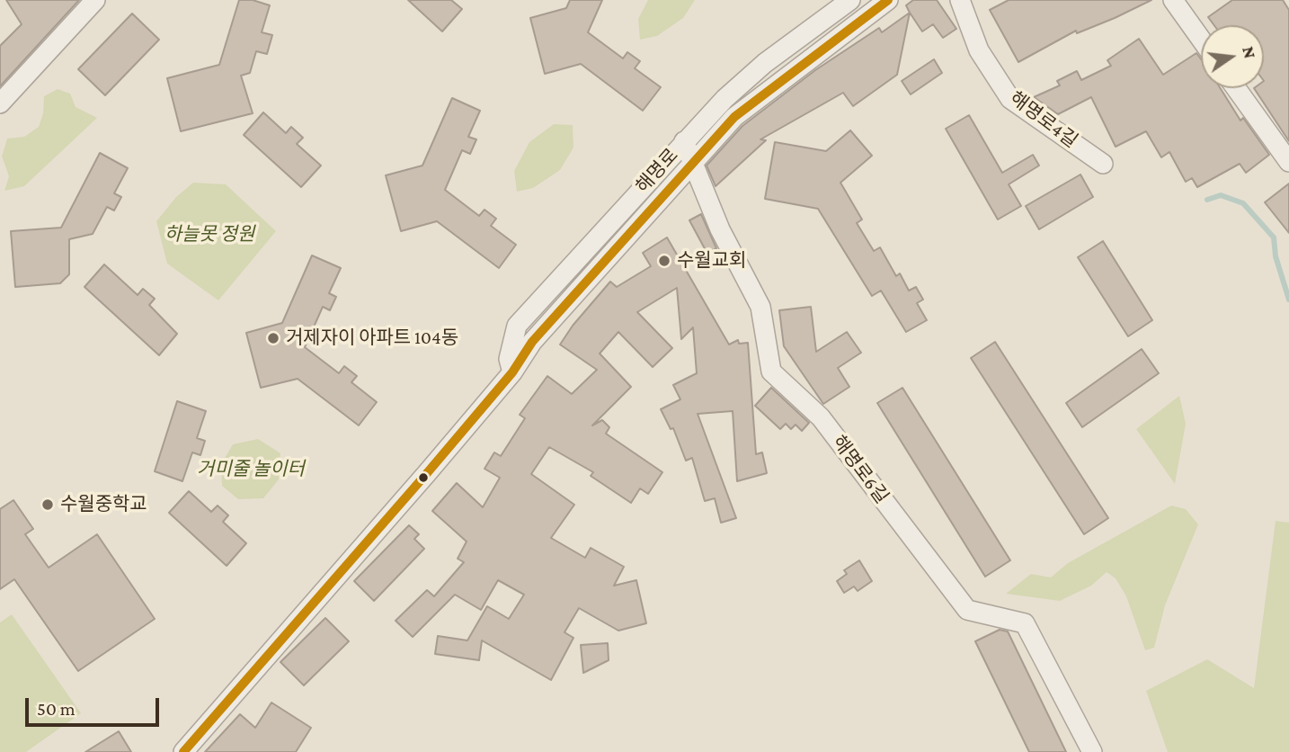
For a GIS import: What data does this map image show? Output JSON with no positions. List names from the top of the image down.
{
  "streets": {
    "street": ["해명로4길", "해명로", "해명로6길"]
  },
  "crossings": [
    ["해명로", "해명로6길"]
  ],
  "parks": ["하늘못 정원", "거미줄 놀이터"],
  "places": ["수월교회", "거제자이 아파트 104동", "수월중학교"],
  "scale_bar": "50 m",
  "north": "right"
}
